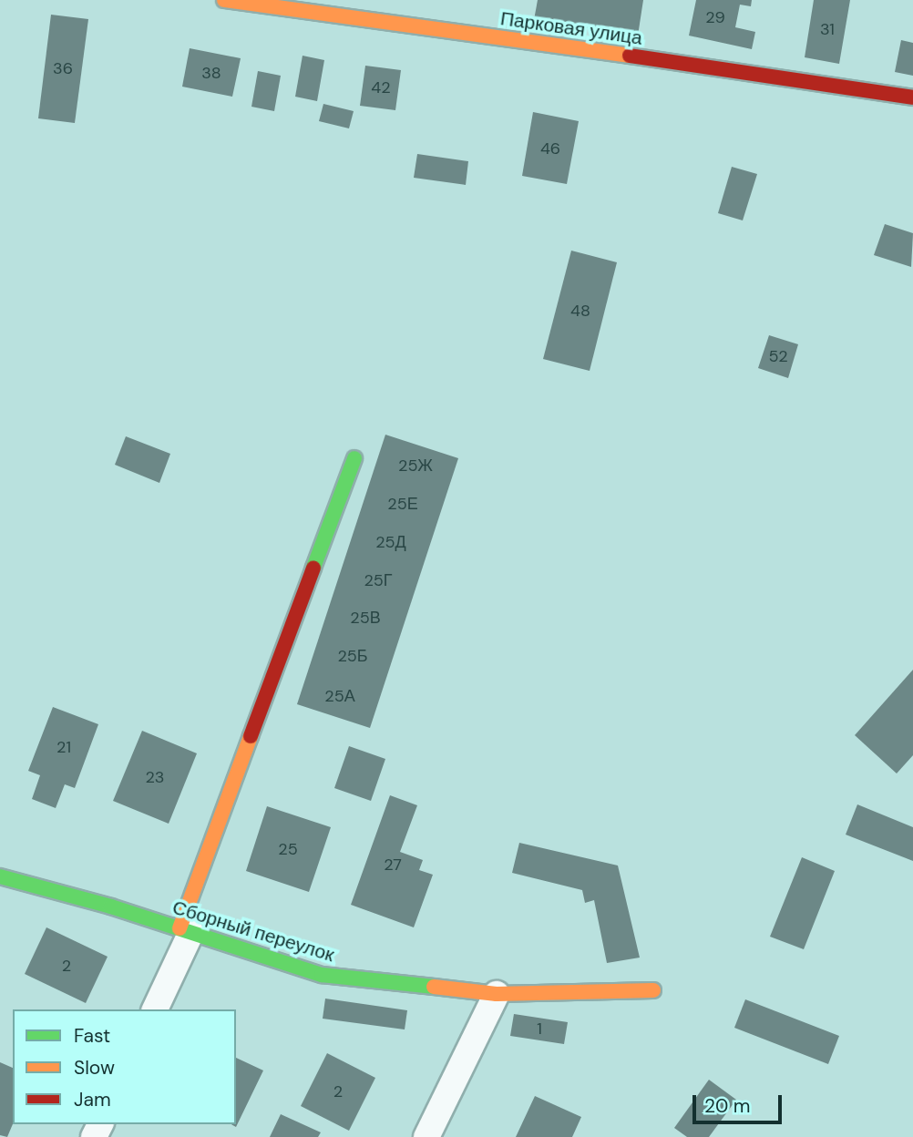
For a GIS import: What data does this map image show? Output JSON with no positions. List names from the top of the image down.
{
  "streets": {
    "street": ["Парковая улица", "Сборный переулок"]
  },
  "house_numbers": [
    "29",
    "31",
    "36",
    "38",
    "42",
    "46",
    "48",
    "52",
    "25Ж",
    "25Е",
    "25Д",
    "25Г",
    "25В",
    "25Б",
    "25А",
    "21",
    "23",
    "25",
    "27",
    "2",
    "1",
    "2"
  ],
  "legend": ["Fast", "Slow", "Jam"],
  "scale_bar": "20 m"
}
